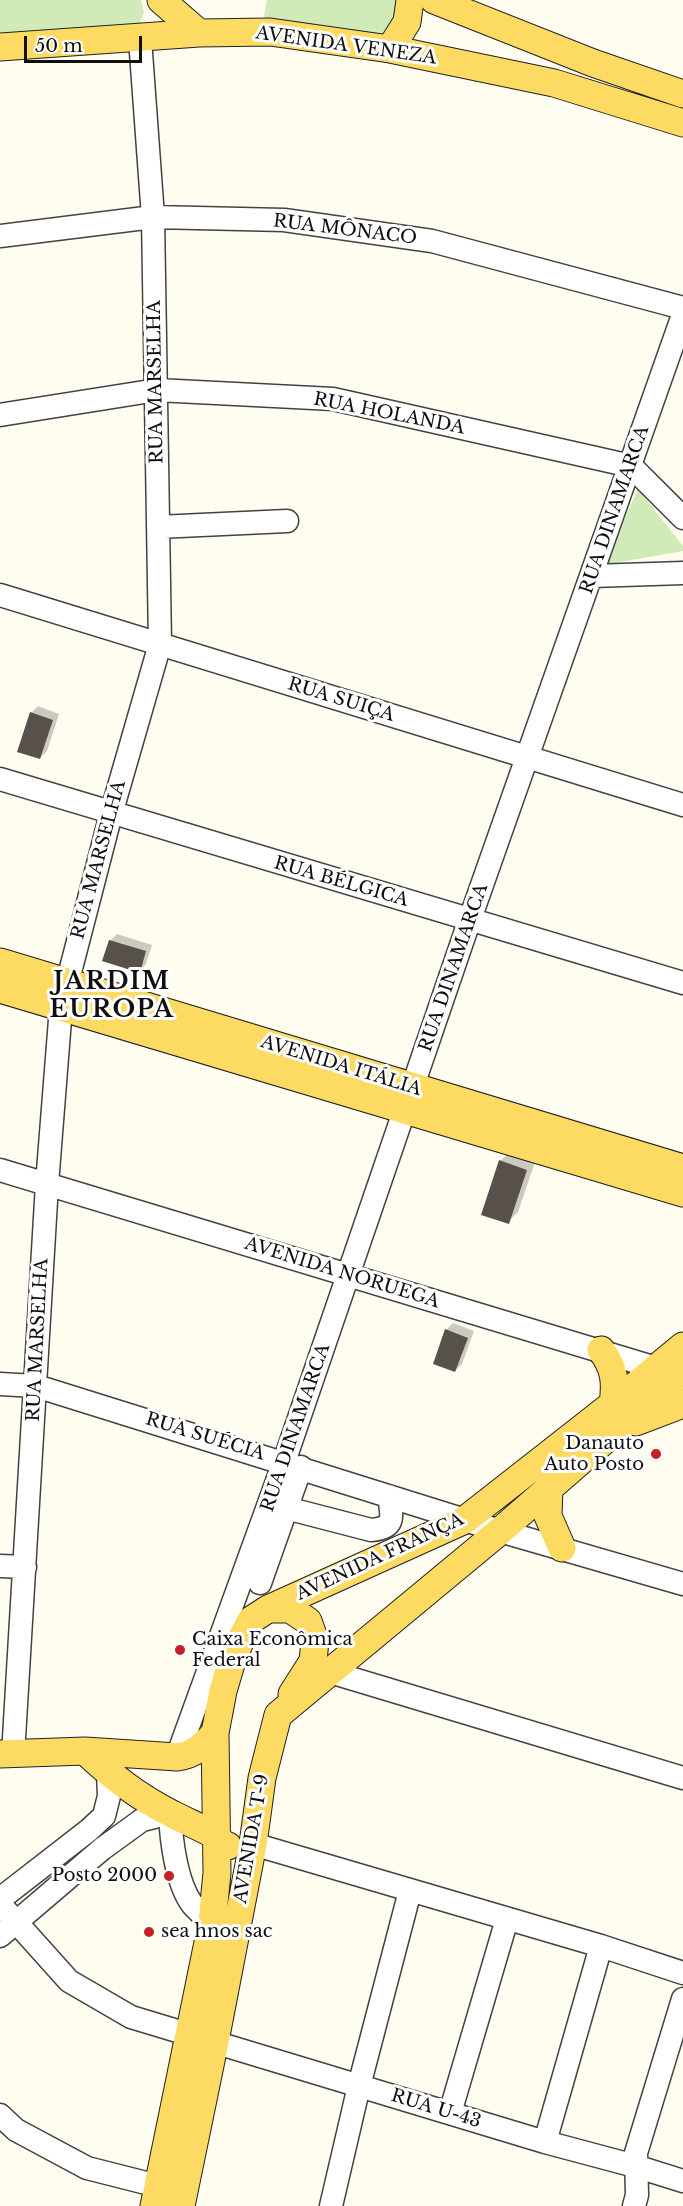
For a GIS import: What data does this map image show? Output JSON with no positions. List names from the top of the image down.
{
  "streets": {
    "main road": [
      "AVENIDA VENEZA",
      "AVENIDA ITÁLIA",
      "AVENIDA FRANÇA",
      "AVENIDA T-9"
    ],
    "street": [
      "RUA MÔNACO",
      "RUA MARSELHA",
      "RUA HOLANDA",
      "RUA DINAMARCA",
      "RUA SUIÇA",
      "RUA BÉLGICA",
      "AVENIDA NORUEGA",
      "RUA SUÉCIA",
      "RUA U-43"
    ]
  },
  "crossings": [
    ["AVENIDA VENEZA", "RUA MARSELHA"],
    ["RUA MÔNACO", "RUA MARSELHA"],
    ["RUA MARSELHA", "RUA HOLANDA"],
    ["RUA MARSELHA", "RUA SUIÇA"],
    ["RUA MARSELHA", "RUA BÉLGICA"],
    ["RUA MARSELHA", "AVENIDA ITÁLIA"],
    ["RUA MARSELHA", "AVENIDA NORUEGA"],
    ["RUA MARSELHA", "RUA SUÉCIA"],
    ["RUA HOLANDA", "RUA DINAMARCA"],
    ["RUA DINAMARCA", "RUA SUIÇA"],
    ["RUA DINAMARCA", "RUA BÉLGICA"],
    ["RUA DINAMARCA", "AVENIDA ITÁLIA"],
    ["RUA DINAMARCA", "AVENIDA NORUEGA"],
    ["RUA DINAMARCA", "RUA SUÉCIA"],
    ["AVENIDA NORUEGA", "AVENIDA FRANÇA"],
    ["RUA SUÉCIA", "AVENIDA FRANÇA"],
    ["AVENIDA FRANÇA", "AVENIDA T-9"],
    ["AVENIDA T-9", "RUA U-43"]
  ],
  "districts": ["JARDIM EUROPA"],
  "places": [
    "Danauto Auto Posto",
    "Caixa Econômica Federal",
    "Posto 2000",
    "sea hnos sac"
  ],
  "scale_bar": "50 m"
}
